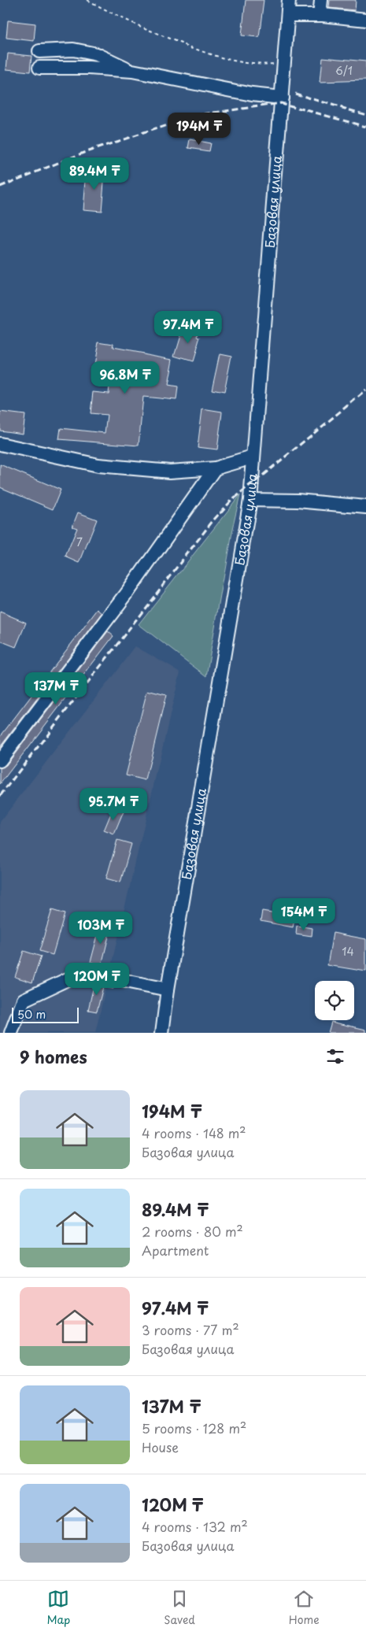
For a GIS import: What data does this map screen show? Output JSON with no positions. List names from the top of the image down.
{
  "streets": {
    "street": ["Базовая улица"]
  },
  "house_numbers": ["6/1", "7", "14"],
  "scale_bar": "50 m",
  "page": {
    "price": [
      "194M ₸",
      "89.4M ₸",
      "97.4M ₸",
      "96.8M ₸",
      "137M ₸",
      "95.7M ₸",
      "154M ₸",
      "103M ₸",
      "120M ₸"
    ],
    "scale": "50 m",
    "heading": "9 homes",
    "list": [
      {
        "name": "194M ₸",
        "note": "4 rooms · 148 m² · Базовая улица"
      },
      {
        "name": "89.4M ₸",
        "note": "2 rooms · 80 m² · Apartment"
      },
      {
        "name": "97.4M ₸",
        "note": "3 rooms · 77 m² · Базовая улица"
      },
      {
        "name": "137M ₸",
        "note": "5 rooms · 128 m² · House"
      },
      {
        "name": "120M ₸",
        "note": "4 rooms · 132 m² · Базовая улица"
      }
    ],
    "tabs": ["Map", "Saved", "Home"]
  }
}
